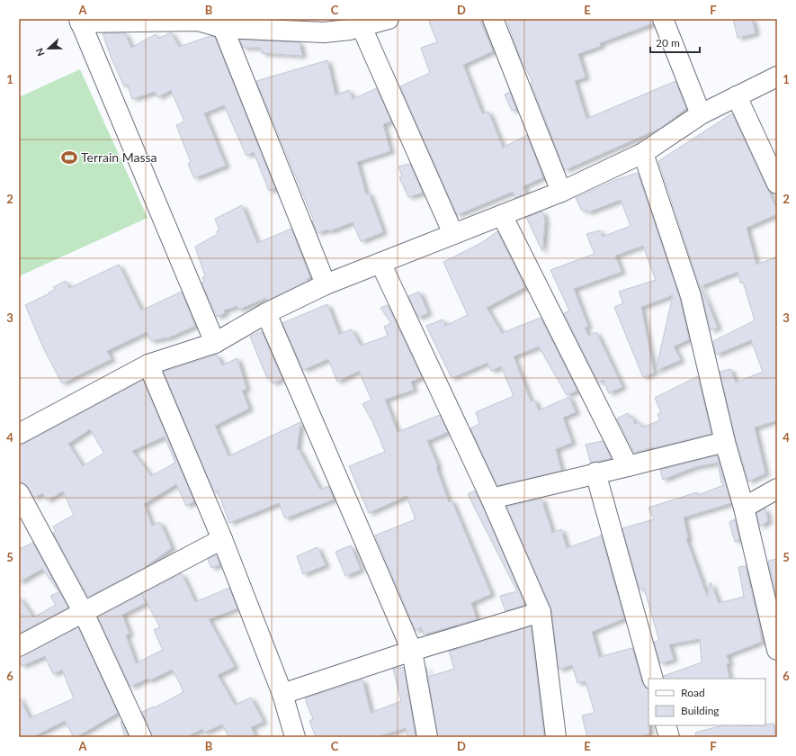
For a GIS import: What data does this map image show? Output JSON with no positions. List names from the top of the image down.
{
  "places": {
    "sports": ["Terrain Massa"]
  },
  "legend": ["Road", "Building"],
  "scale_bar": "20 m",
  "north": "left",
  "grid": {
    "columns": [
      "A",
      "B",
      "C",
      "D",
      "E",
      "F"
    ],
    "rows": [
      "1",
      "2",
      "3",
      "4",
      "5",
      "6"
    ]
  }
}
